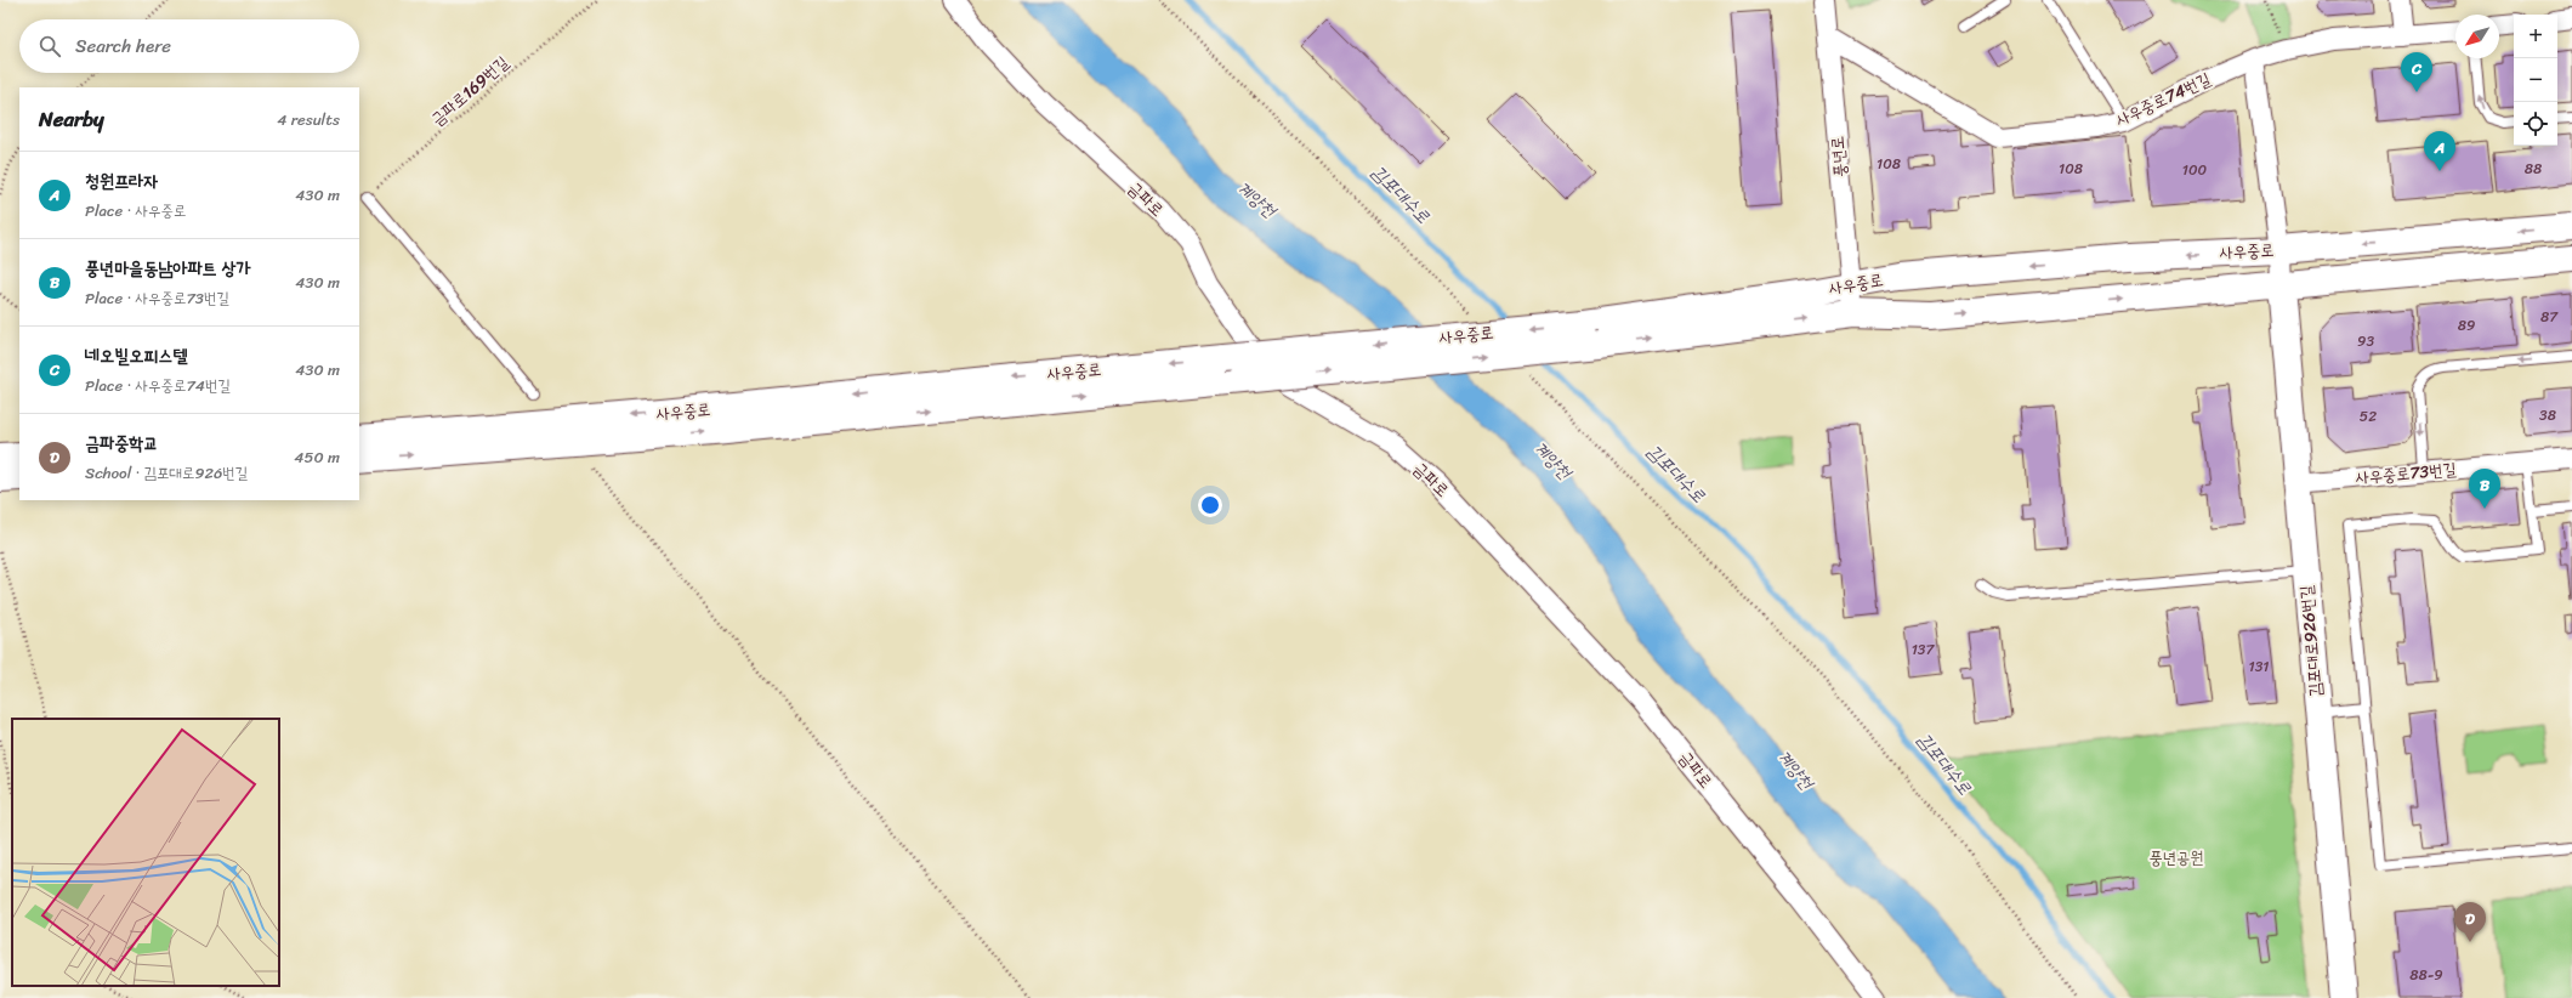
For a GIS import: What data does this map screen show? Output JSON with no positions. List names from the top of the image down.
{
  "streets": {
    "street": [
      "사우중로74번길",
      "풍년로",
      "금파로",
      "사우중로",
      "사우중로73번길",
      "김포대로926번길"
    ],
    "path": ["금파로169번길"]
  },
  "crossings": [
    ["사우중로74번길", "풍년로"],
    ["풍년로", "사우중로"],
    ["사우중로", "김포대로926번길"],
    ["사우중로73번길", "김포대로926번길"]
  ],
  "water": ["김포대수로", "계양천"],
  "parks": ["풍년공원"],
  "house_numbers": [
    "108",
    "108",
    "88",
    "100",
    "87",
    "89",
    "93",
    "38",
    "52",
    "137",
    "131",
    "88-9"
  ],
  "north": "bottom left",
  "page": {
    "map_buttons": ["+", "−"],
    "search": "Search here",
    "pins": [
      "C",
      "A",
      "B",
      "D"
    ],
    "heading": ["Nearby", "4 results"],
    "list": [
      {
        "mark": "A",
        "name": "청원프라자",
        "note": "Place · 사우중로",
        "value": "430 m"
      },
      {
        "mark": "B",
        "name": "풍년마을동남아파트 상가",
        "note": "Place · 사우중로73번길",
        "value": "430 m"
      },
      {
        "mark": "C",
        "name": "네오빌오피스텔",
        "note": "Place · 사우중로74번길",
        "value": "430 m"
      },
      {
        "mark": "D",
        "name": "금파중학교",
        "note": "School · 김포대로926번길",
        "value": "450 m"
      }
    ]
  }
}
